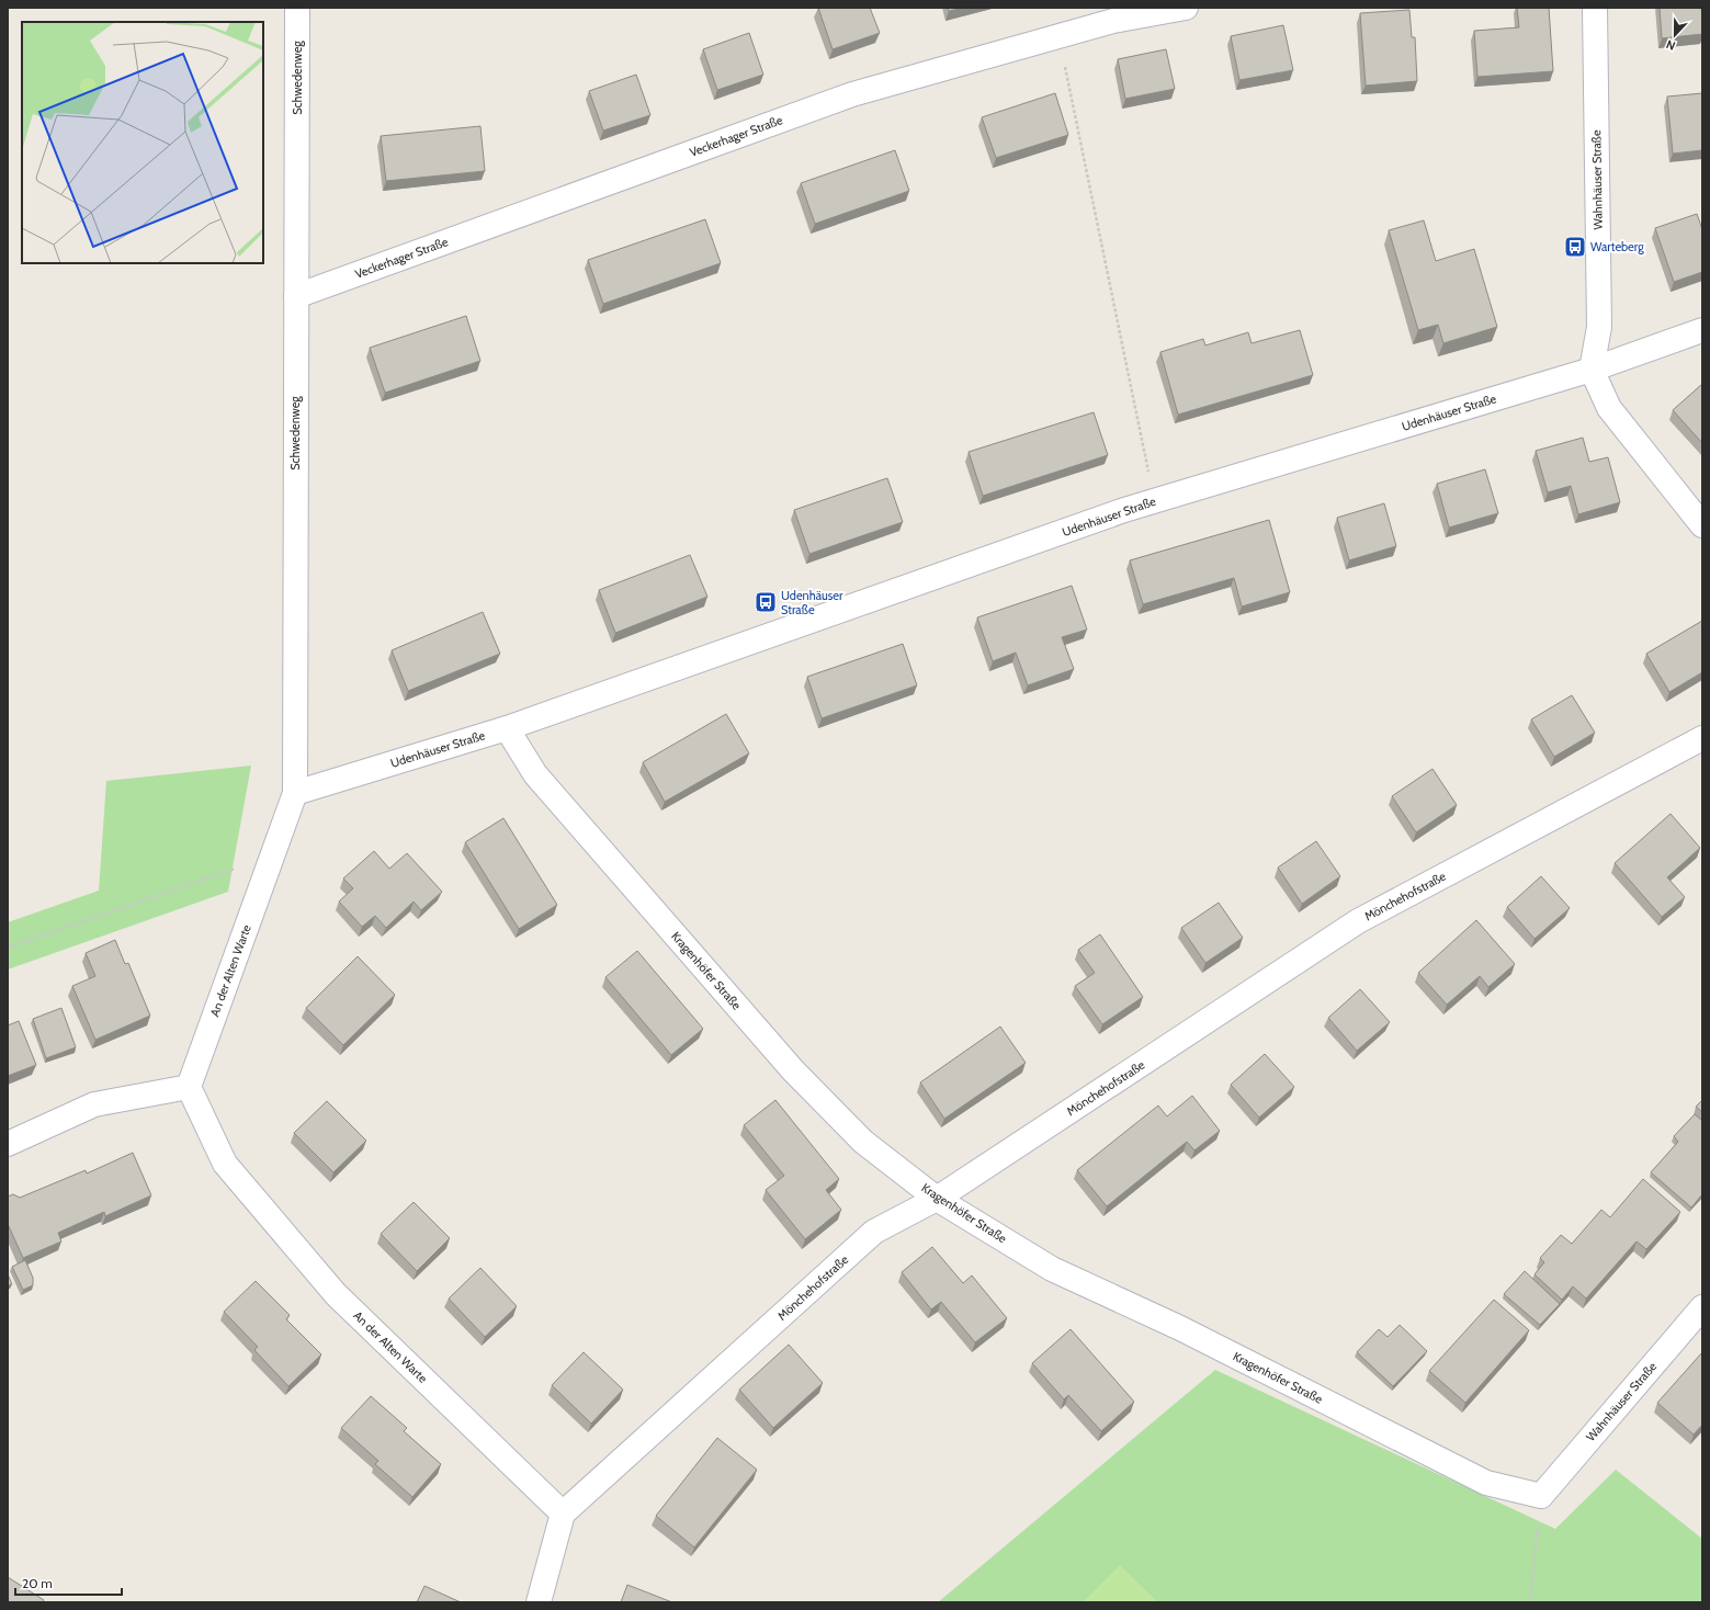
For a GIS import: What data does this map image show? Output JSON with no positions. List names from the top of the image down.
{
  "streets": {
    "street": [
      "Schwedenweg",
      "Veckerhager Straße",
      "Wahnhäuser Straße",
      "Udenhäuser Straße",
      "Mönchehofstraße",
      "An der Alten Warte",
      "Kragenhöfer Straße"
    ]
  },
  "crossings": [
    ["Schwedenweg", "Veckerhager Straße"],
    ["Schwedenweg", "Udenhäuser Straße"],
    ["Schwedenweg", "An der Alten Warte"],
    ["Wahnhäuser Straße", "Udenhäuser Straße"],
    ["Wahnhäuser Straße", "Kragenhöfer Straße"],
    ["Udenhäuser Straße", "Kragenhöfer Straße"],
    ["Mönchehofstraße", "An der Alten Warte"],
    ["Mönchehofstraße", "Kragenhöfer Straße"]
  ],
  "places": {
    "bus stop": ["Warteberg", "Udenhäuser Straße"]
  },
  "scale_bar": "20 m",
  "north": "bottom"
}
